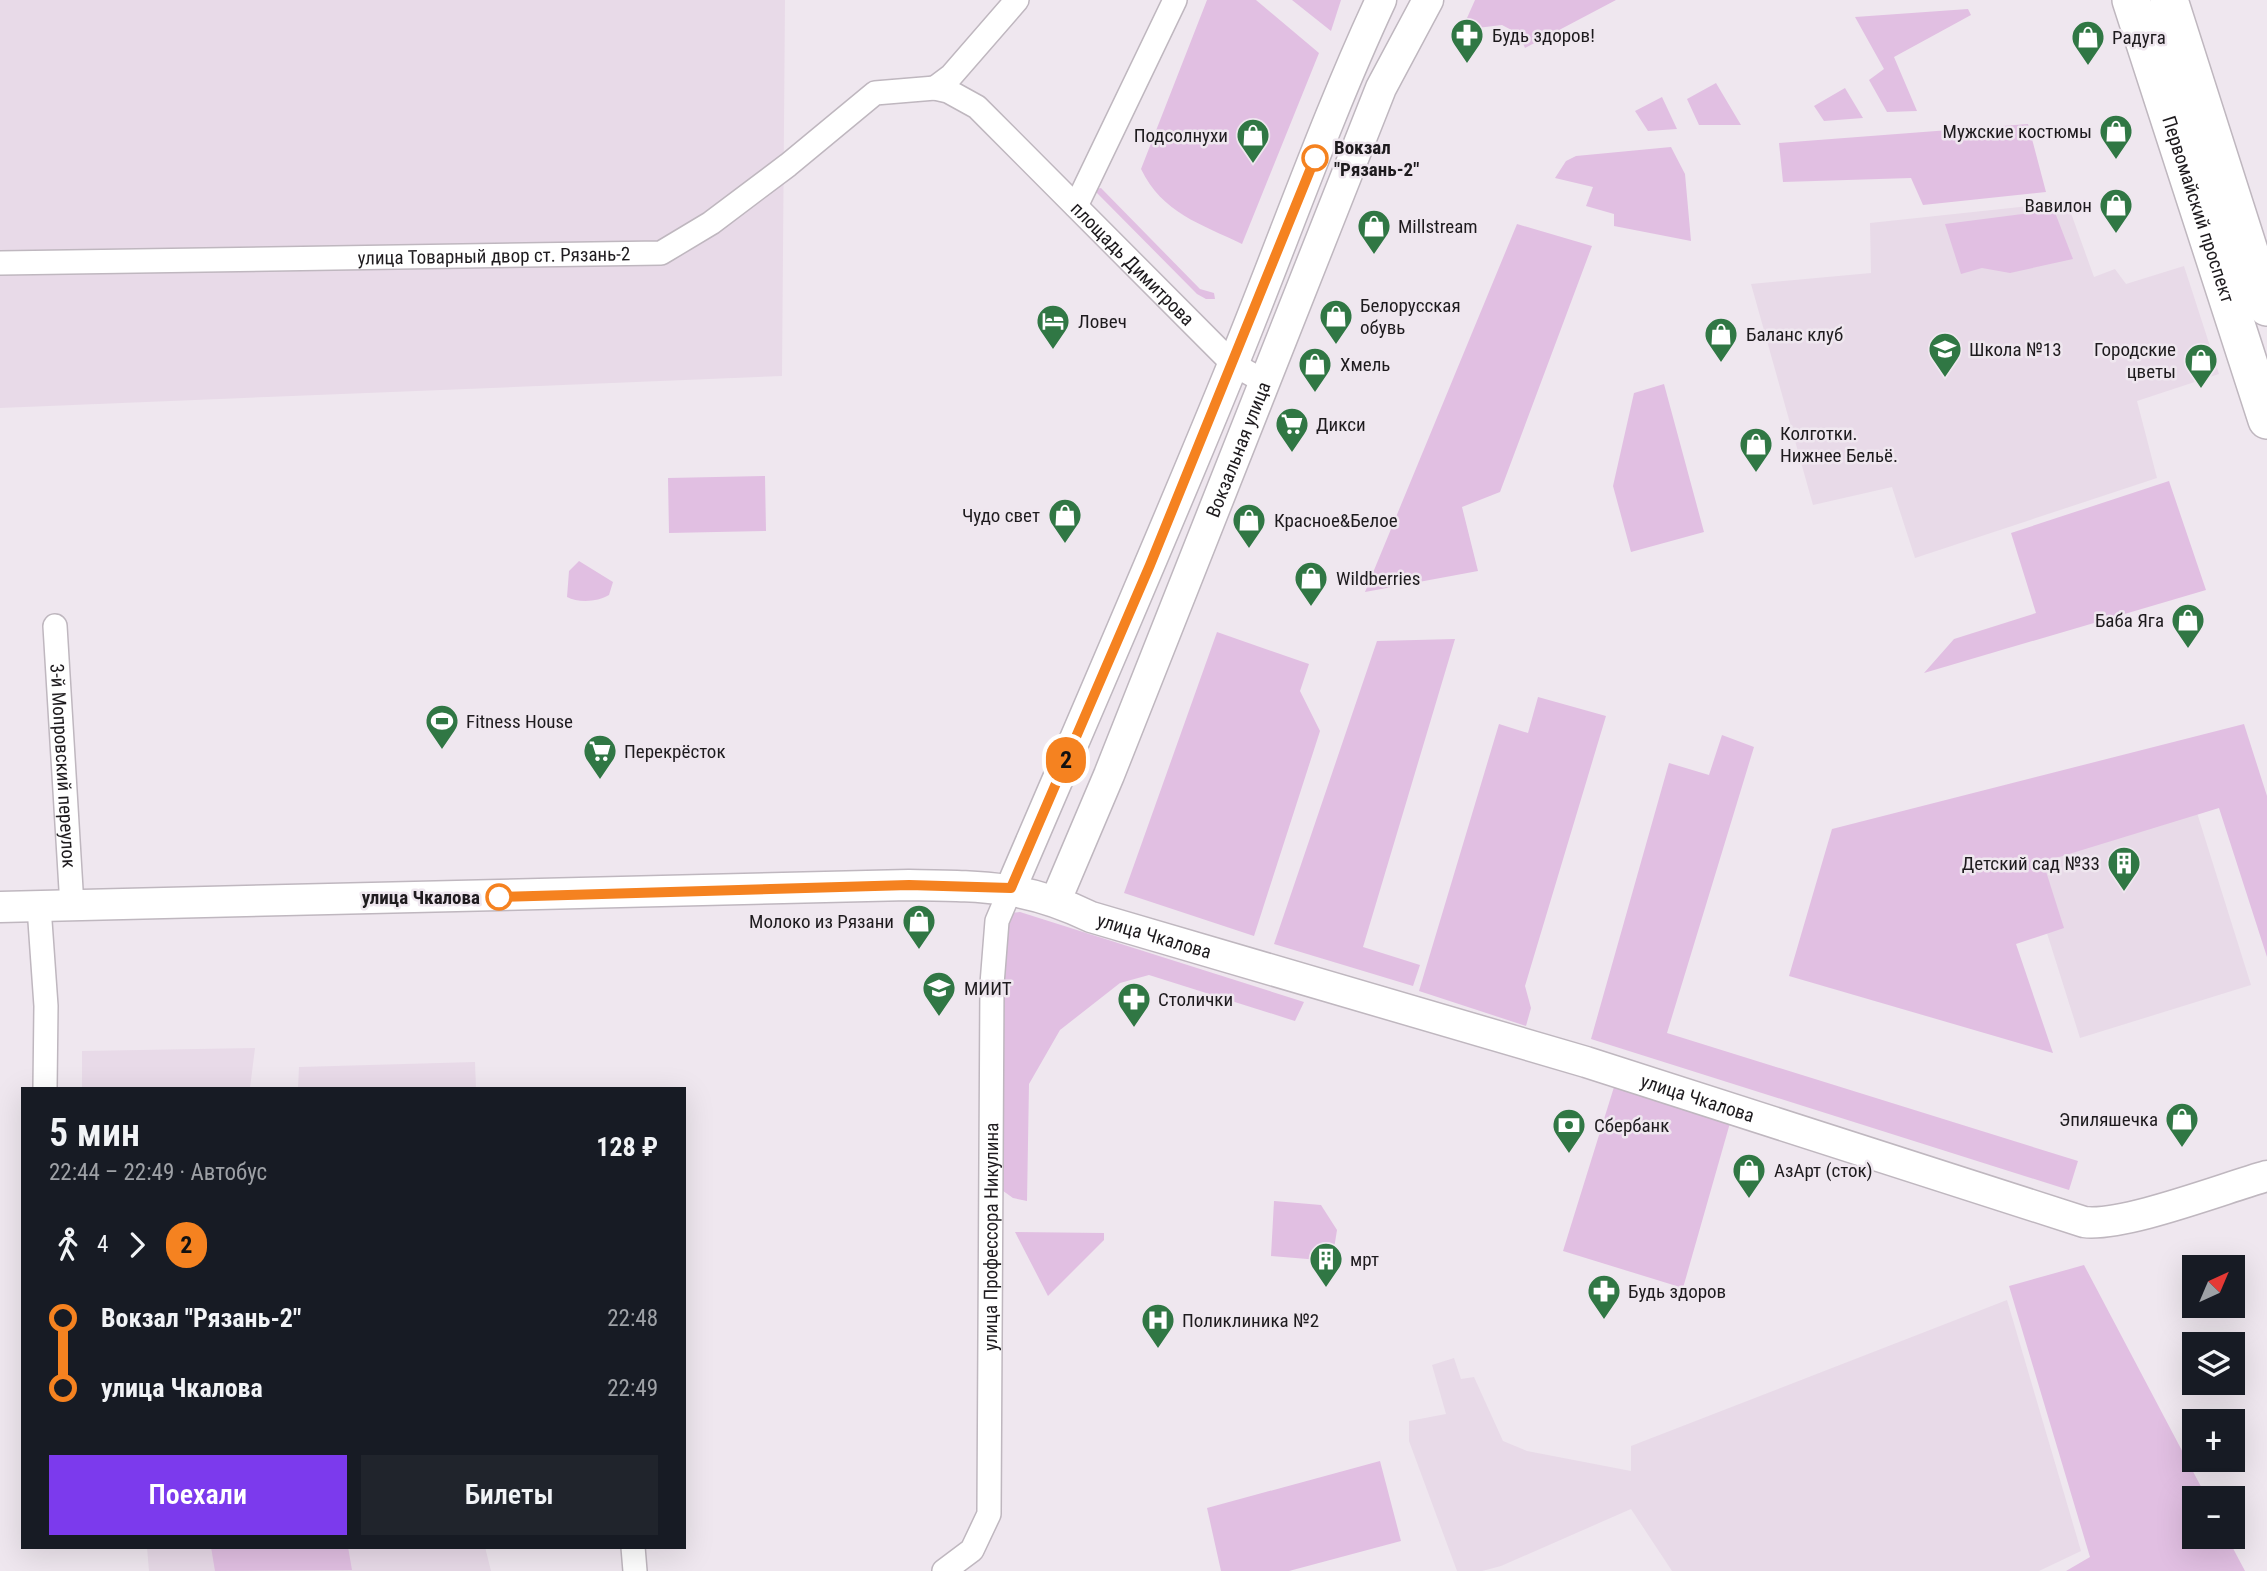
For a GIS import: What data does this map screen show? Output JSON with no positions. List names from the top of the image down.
{
  "streets": {
    "main road": ["Первомайский проспект"],
    "street": [
      "улица Товарный двор ст. Рязань-2",
      "площадь Димитрова",
      "Вокзальная улица",
      "3-й Мопровский переулок",
      "улица Чкалова",
      "улица Профессора Никулина"
    ]
  },
  "crossings": [
    ["площадь Димитрова", "Вокзальная улица"],
    ["Вокзальная улица", "улица Чкалова"],
    ["Вокзальная улица", "улица Профессора Никулина"],
    ["3-й Мопровский переулок", "улица Чкалова"],
    ["улица Чкалова", "улица Профессора Никулина"]
  ],
  "places": {
    "pharmacy": ["Будь здоров!", "Столички", "Будь здоров"],
    "shop": [
      "Радуга",
      "Мужские костюмы",
      "Подсолнухи",
      "Вавилон",
      "Millstream",
      "Белорусская обувь",
      "Баланс клуб",
      "Городские цветы",
      "Хмель",
      "Колготки. Нижнее Бельё.",
      "Чудо свет",
      "Красное&Белое",
      "Wildberries",
      "Баба Яга",
      "Молоко из Рязани",
      "Эпиляшечка",
      "АзАрт (сток)"
    ],
    "other": ["Вокзал \"Рязань-2\"", "улица Чкалова"],
    "hotel": ["Ловеч"],
    "school or university": ["Школа №13", "МИИТ"],
    "supermarket": ["Дикси", "Перекрёсток"],
    "sports": ["Fitness House"],
    "building": ["Детский сад №33", "мрт"],
    "bank": ["Сбербанк"],
    "hospital": ["Поликлиника №2"]
  },
  "lines": ["bus line 2"],
  "north": "top right",
  "page": {
    "on_map": "2",
    "heading": ["5 мин", "22:44 – 22:49 · Автобус", "128 ₽"],
    "legs": ["4", "2"],
    "map_buttons": ["+", "−"],
    "list": [
      {
        "name": "Вокзал \"Рязань-2\"",
        "value": "22:48"
      },
      {
        "name": "улица Чкалова",
        "value": "22:49"
      }
    ],
    "buttons": ["Поехали", "Билеты"]
  }
}
